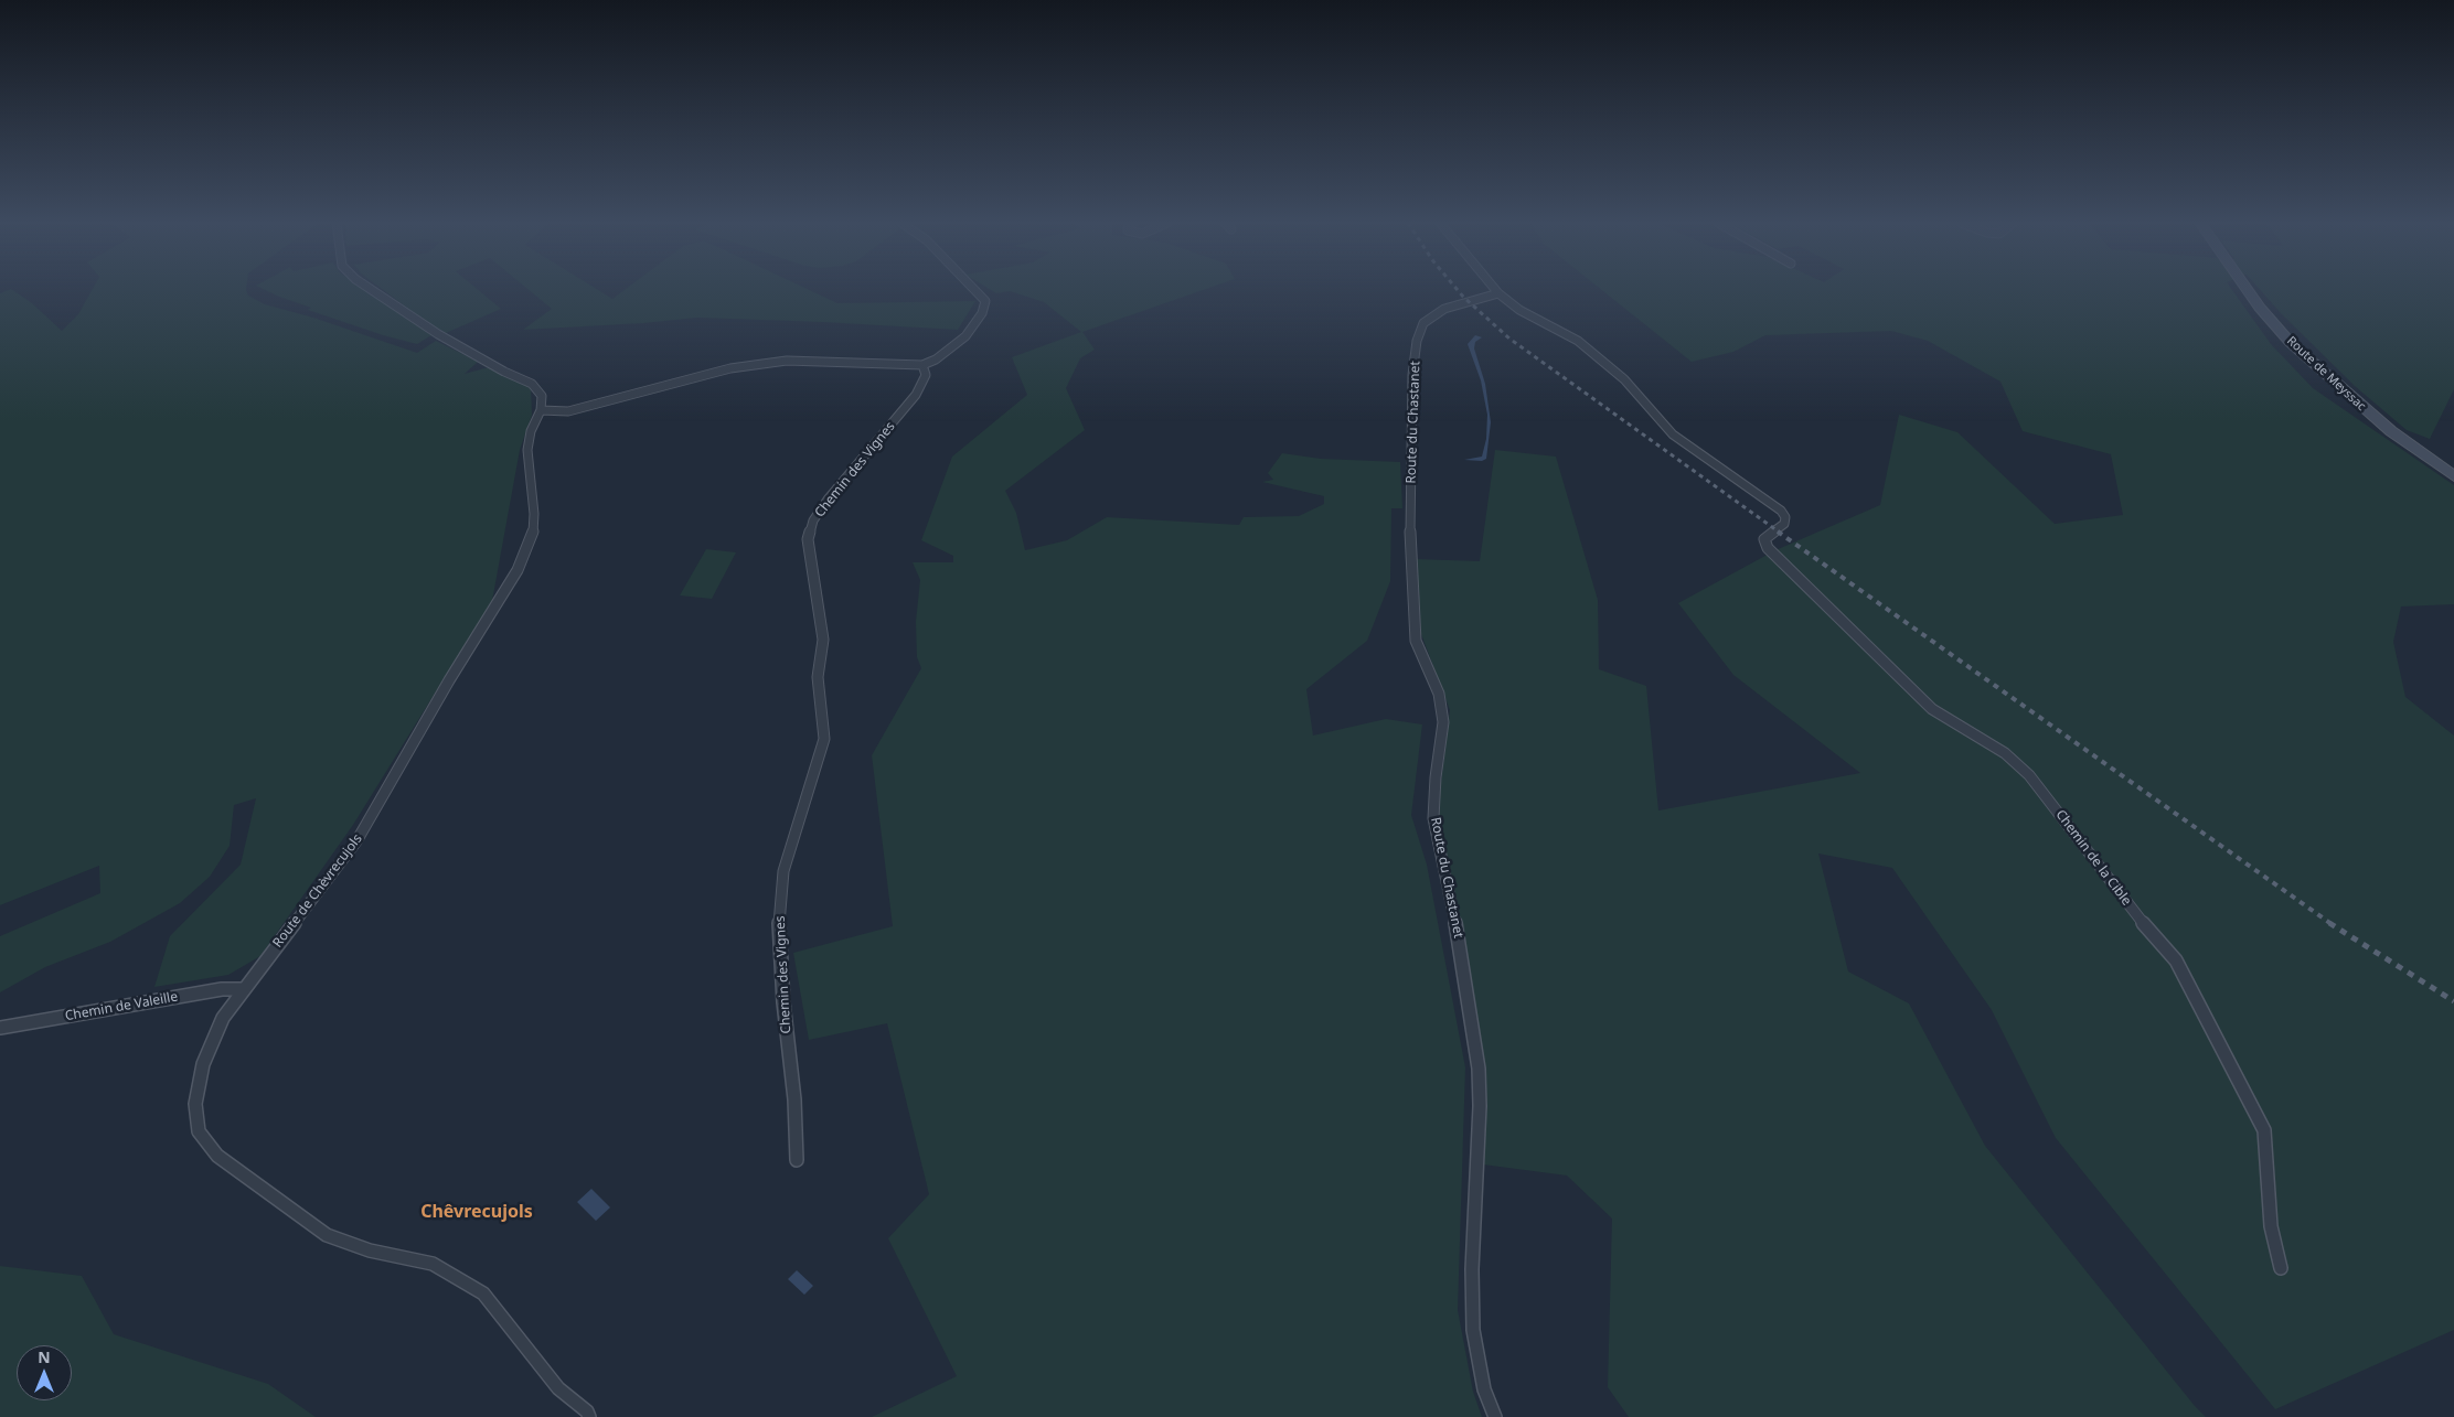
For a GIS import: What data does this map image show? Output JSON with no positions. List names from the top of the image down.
{
  "streets": {
    "main road": ["Route de Meyssac"],
    "street": [
      "Route du Chastanet",
      "Chemin des Vignes",
      "Chemin de la Cible",
      "Route de Chèvrecujols",
      "Chemin de Valeille"
    ]
  },
  "crossings": [
    ["Route du Chastanet", "Chemin de la Cible"],
    ["Route de Chèvrecujols", "Chemin de Valeille"]
  ],
  "districts": ["Chêvrecujols"],
  "north": "top"
}
